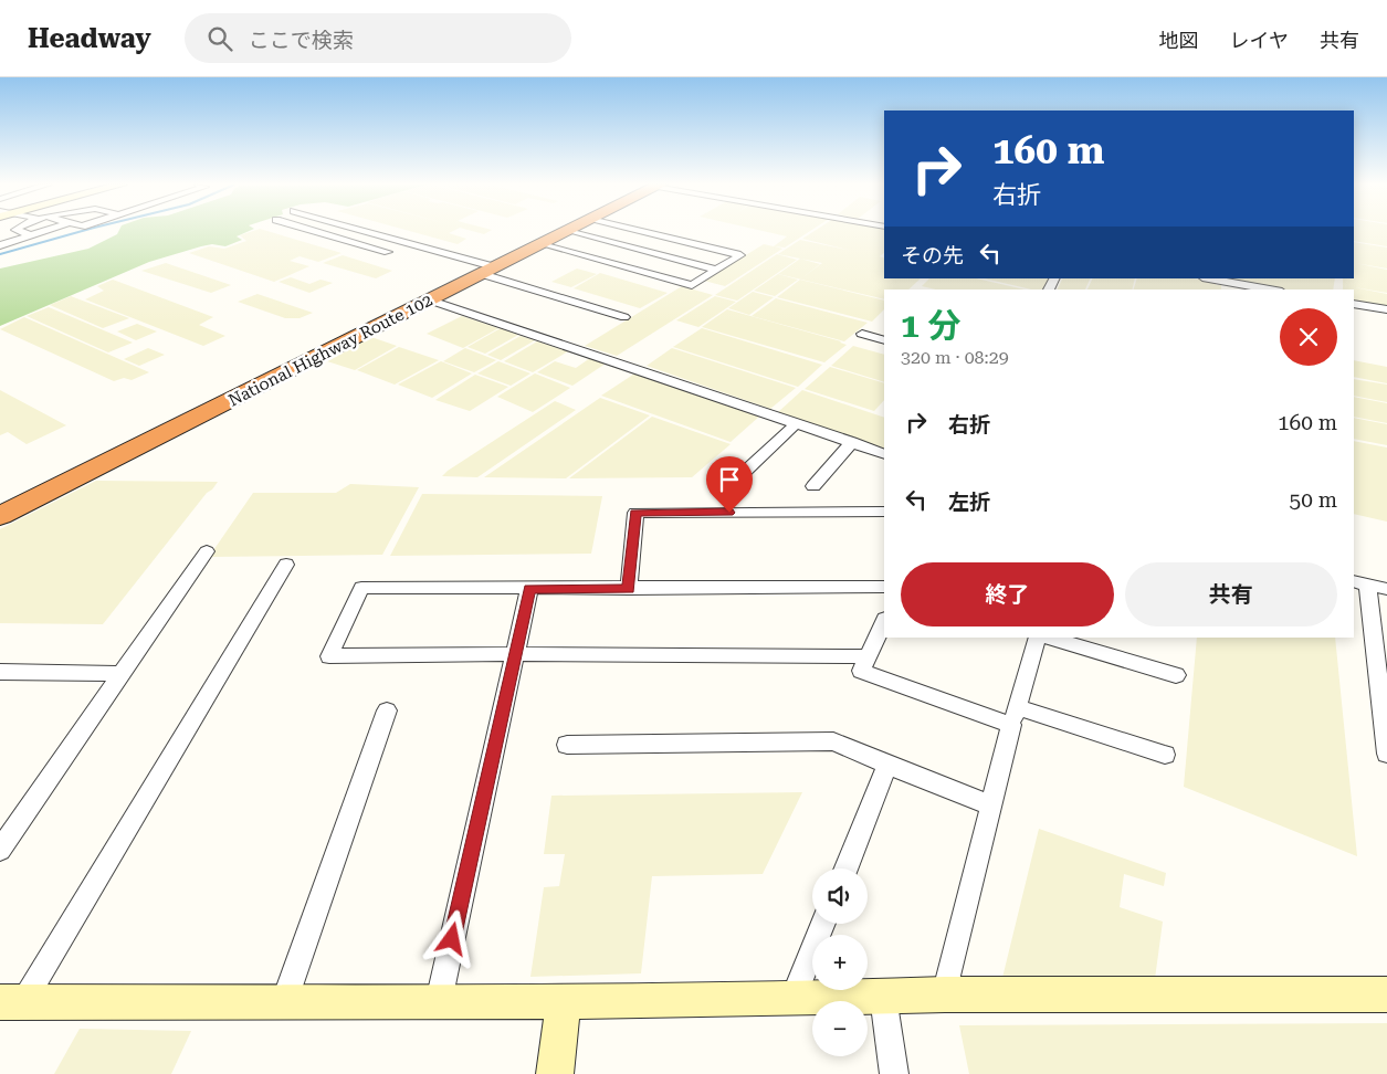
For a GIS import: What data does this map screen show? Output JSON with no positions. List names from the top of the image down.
{
  "streets": {
    "highway": ["National Highway Route 102"]
  },
  "page": {
    "header": "Headway",
    "search": "ここで検索",
    "nav": ["地図", "レイヤ", "共有"],
    "turn": ["160 m", "右折"],
    "then": "その先",
    "heading": ["1 分", "320 m · 08:29"],
    "list": [
      {
        "name": "右折",
        "value": "160 m"
      },
      {
        "name": "左折",
        "value": "50 m"
      }
    ],
    "buttons": ["終了", "共有"],
    "map_buttons": ["+", "−"]
  }
}
